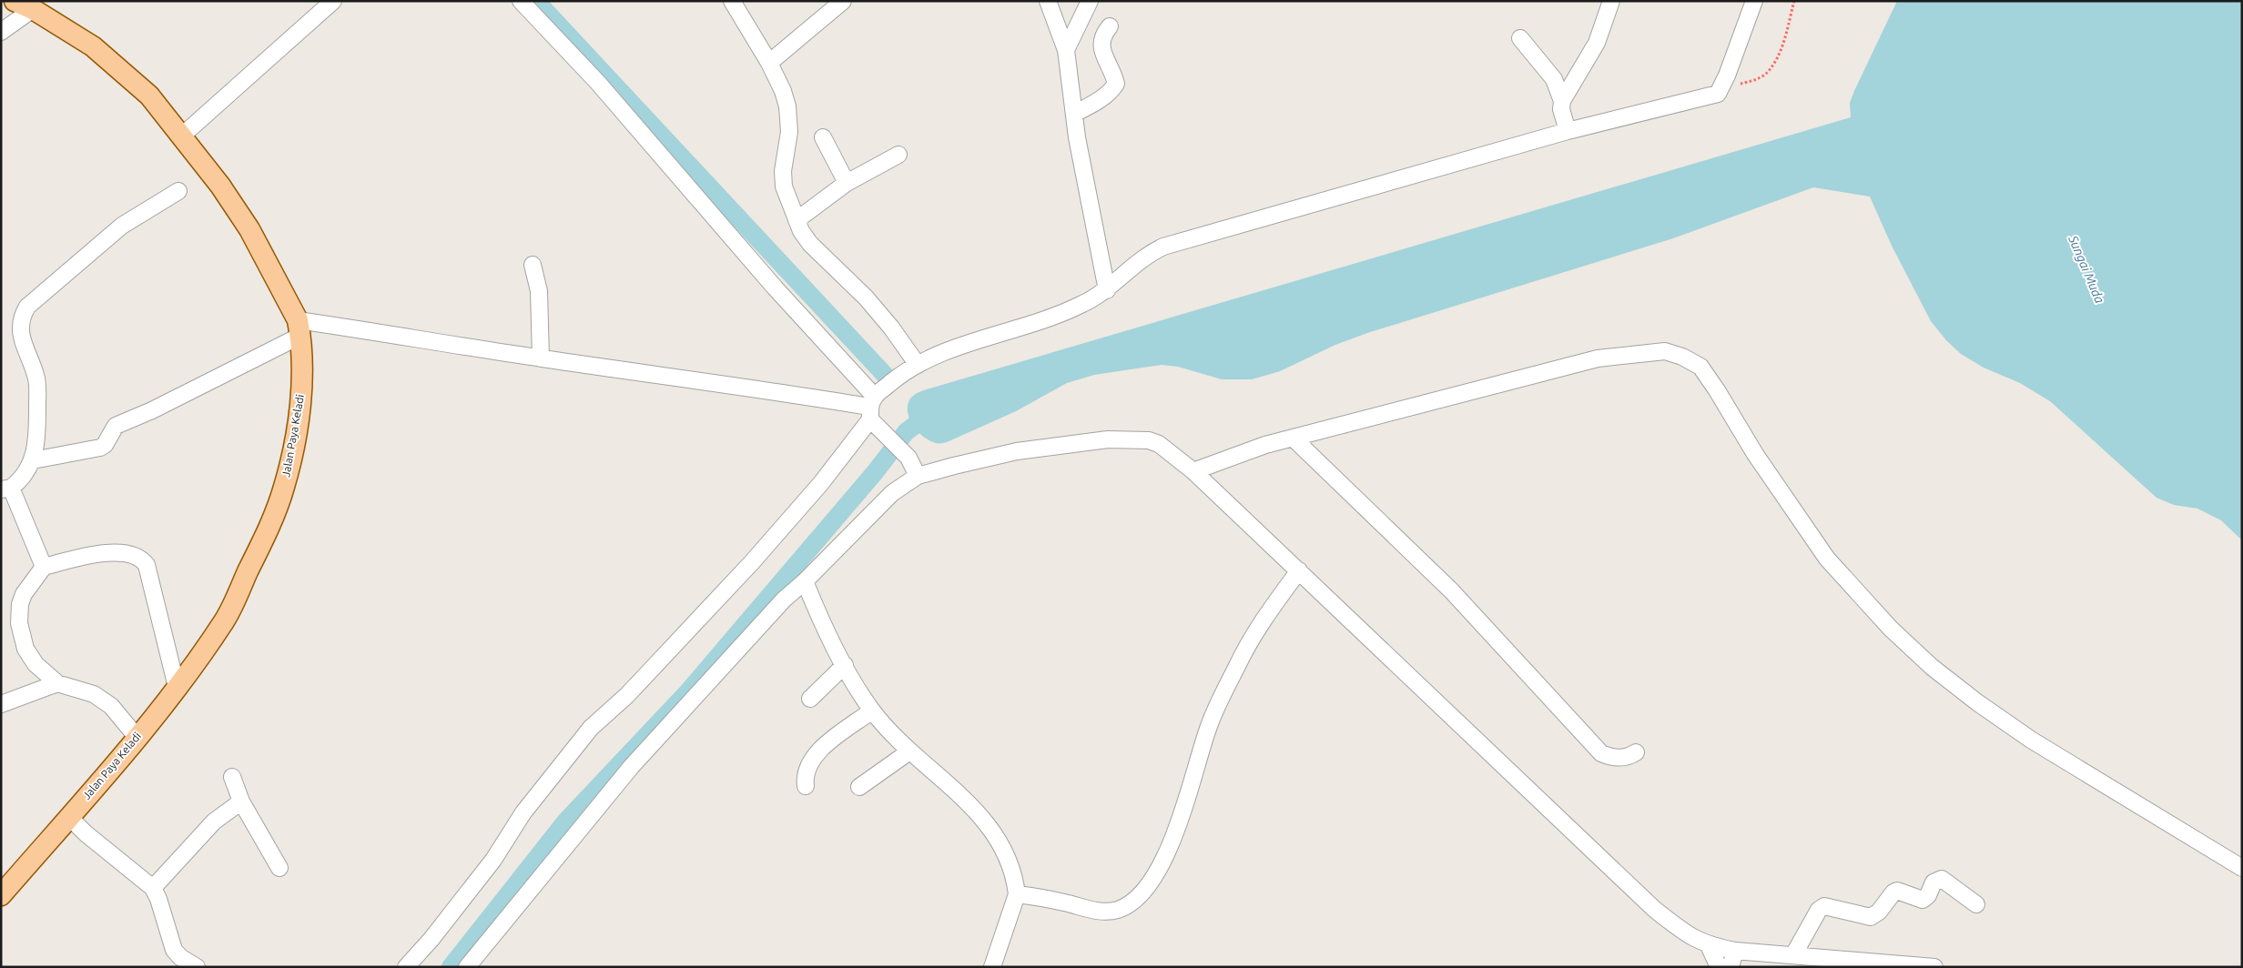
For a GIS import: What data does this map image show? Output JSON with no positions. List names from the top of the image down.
{
  "streets": {
    "main road": ["Jalan Paya Keladi"]
  },
  "water": ["Sungai Muda"]
}
